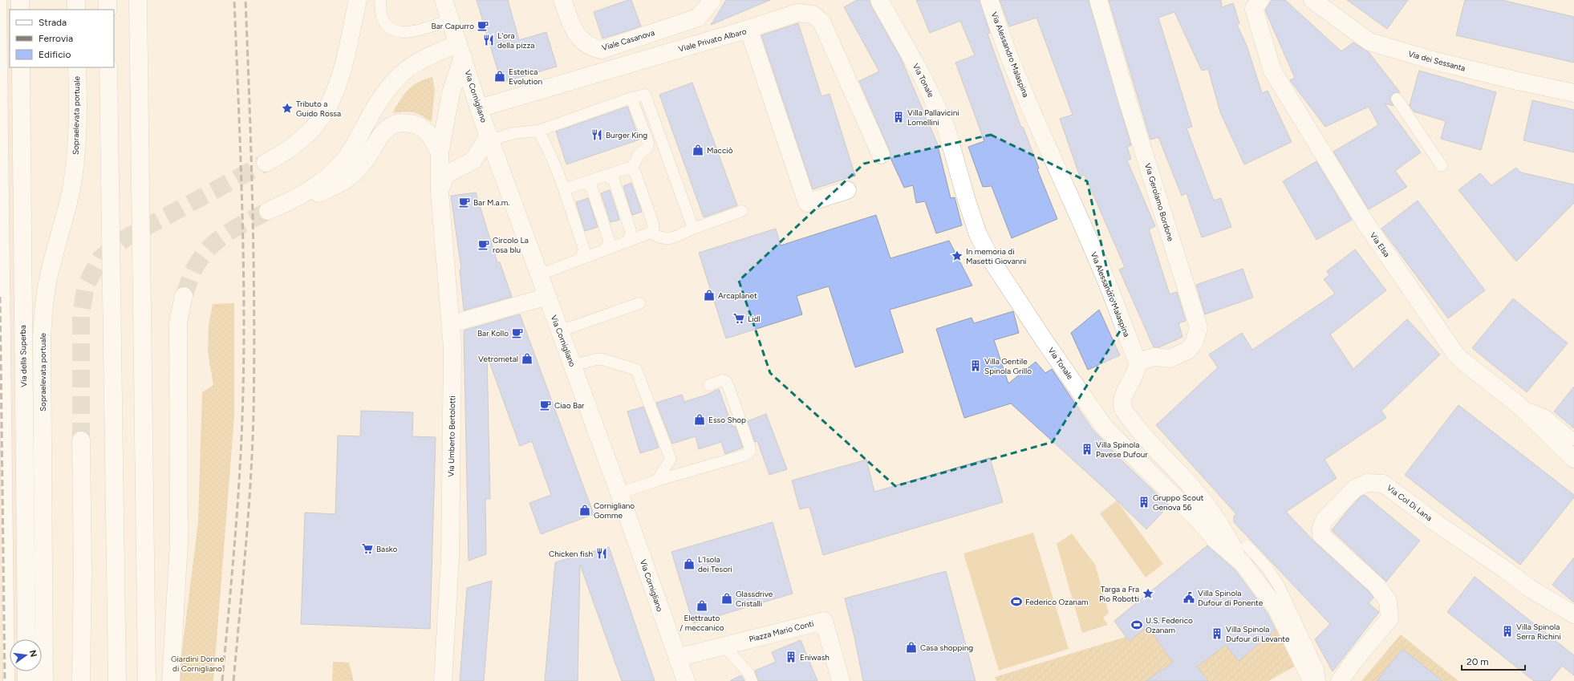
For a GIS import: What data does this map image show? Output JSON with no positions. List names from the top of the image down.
{
  "streets": {
    "main road": [
      "Viale Casanova",
      "Viale Privato Albaro",
      "Via Alessandro Malaspina",
      "Via dei Sessanta",
      "Via Tonale",
      "Via Cornigliano",
      "Sopraelevata portuale",
      "Via Gerolamo Bordone",
      "Via Elsa",
      "Via della Superba",
      "Via Umberto Bertolotti",
      "Via Col Di Lana",
      "Piazza Mario Conti"
    ]
  },
  "crossings": [
    ["Viale Privato Albaro", "Via Cornigliano"],
    ["Via Alessandro Malaspina", "Via Gerolamo Bordone"],
    ["Via Cornigliano", "Via Umberto Bertolotti"],
    ["Via Cornigliano", "Piazza Mario Conti"]
  ],
  "parks": ["Giardini Donne di Cornigliano"],
  "places": {
    "cafe": [
      "Bar Capurro",
      "Bar M.a.m.",
      "Circolo La rosa blu",
      "Bar Kollo",
      "Ciao Bar"
    ],
    "restaurant": ["L'ora della pizza", "Burger King", "Chicken fish"],
    "shop": [
      "Estetica Evolution",
      "Macciò",
      "Arcaplanet",
      "Vetrometal",
      "Esso Shop",
      "Cornigliano Gomme",
      "L'Isola dei Tesori",
      "Glassdrive Cristalli",
      "Elettrauto / meccanico",
      "Casa shopping"
    ],
    "place": ["Tributo a Guido Rossa", "In memoria di Masetti Giovanni", "Targa a Fra Pio Robotti"],
    "building": [
      "Villa Pallavicini Lomellini",
      "Villa Gentile Spinola Grillo",
      "Villa Spinola Pavese Dufour",
      "Gruppo Scout Genova 56",
      "Villa Spinola Serra Richini",
      "Villa Spinola Dufour di Levante",
      "Eniwash"
    ],
    "supermarket": ["Lidl", "Basko"],
    "public building": ["Villa Spinola Dufour di Ponente"],
    "sports": ["Federico Ozanam", "U.S. Federico Ozanam"]
  },
  "legend": ["Strada", "Ferrovia", "Edificio"],
  "scale_bar": "20 m",
  "north": "right"
}
